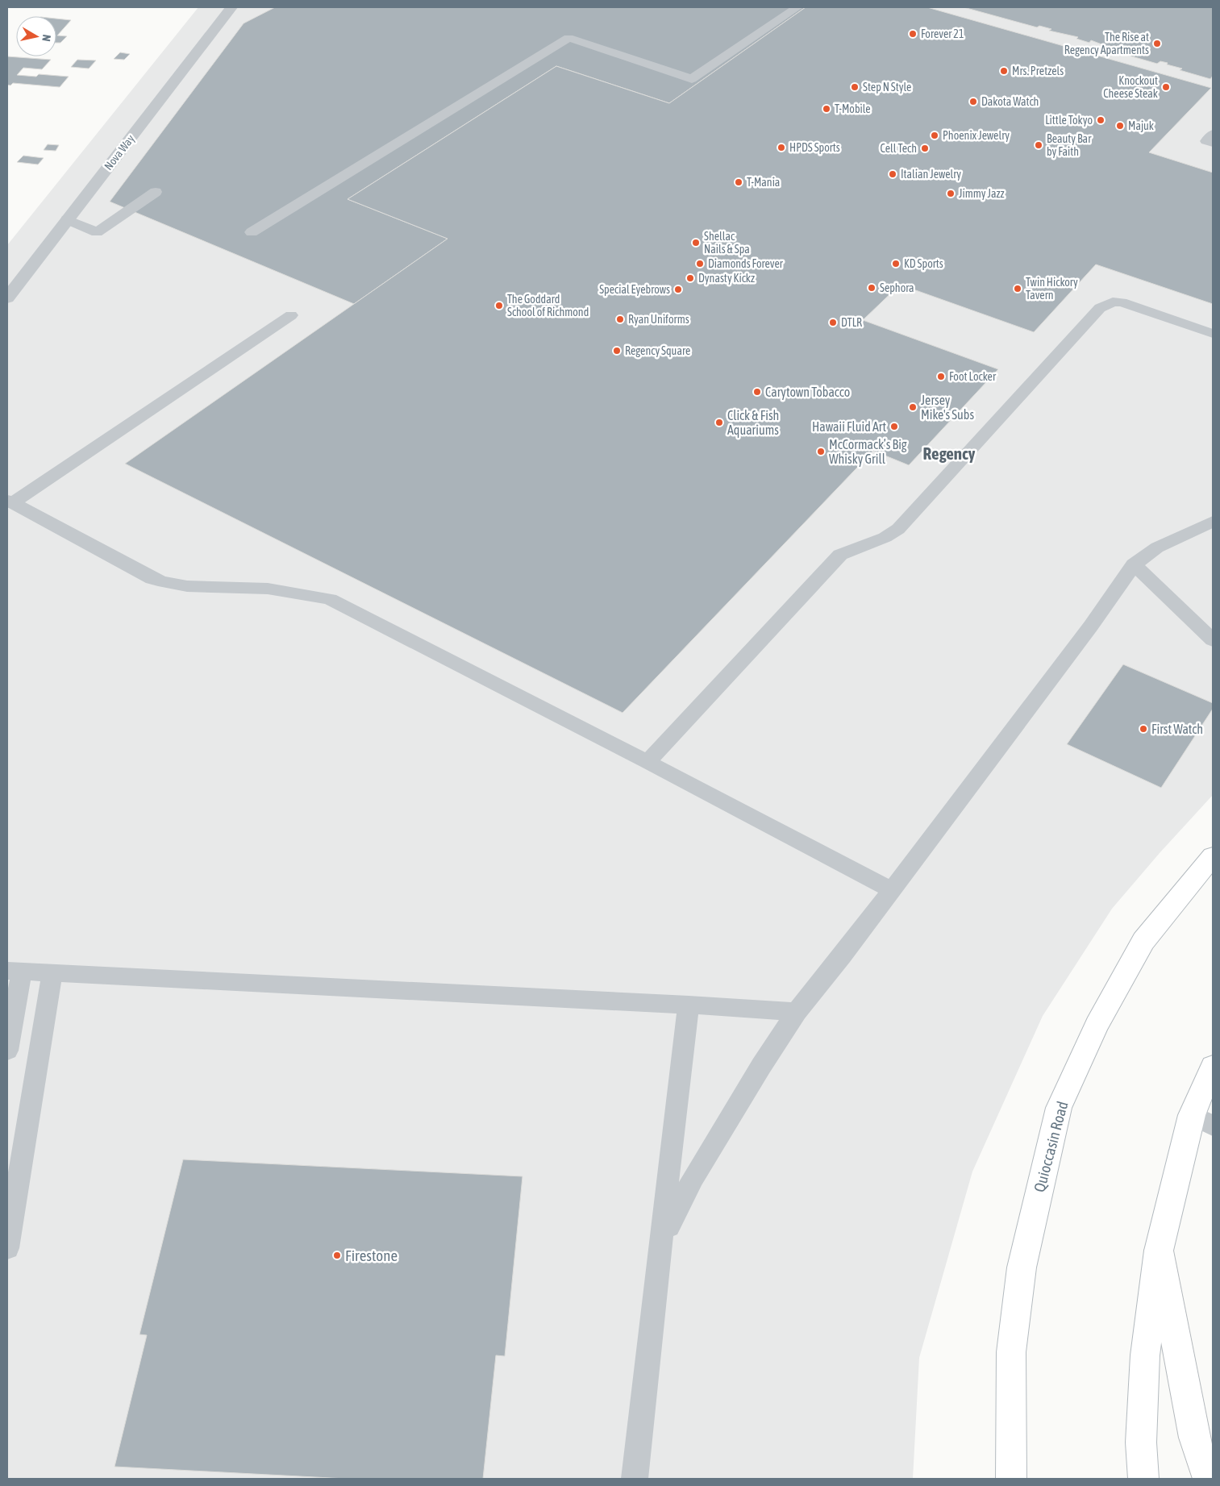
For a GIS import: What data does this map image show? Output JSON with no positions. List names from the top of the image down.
{
  "streets": {
    "main road": ["Quioccasin Road"],
    "street": ["Nova Way"]
  },
  "districts": ["Regency"],
  "places": [
    "Forever 21",
    "The Rise at Regency Apartments",
    "Mrs. Pretzels",
    "Step N Style",
    "Knockout Cheese Steak",
    "Dakota Watch",
    "T-Mobile",
    "Little Tokyo",
    "Majuk",
    "Phoenix Jewelry",
    "Beauty Bar by Faith",
    "HPDS Sports",
    "Cell Tech",
    "Italian Jewelry",
    "T-Mania",
    "Jimmy Jazz",
    "Shellac Nails & Spa",
    "Diamonds Forever",
    "KD Sports",
    "Dynasty Kickz",
    "Sephora",
    "Twin Hickory Tavern",
    "Special Eyebrows",
    "The Goddard School of Richmond",
    "Ryan Uniforms",
    "DTLR",
    "Regency Square",
    "Foot Locker",
    "Carytown Tobacco",
    "Jersey Mike's Subs",
    "Click & Fish Aquariums",
    "Hawaii Fluid Art",
    "McCormack’s Big Whisky Grill",
    "First Watch",
    "Firestone"
  ],
  "north": "right"
}
